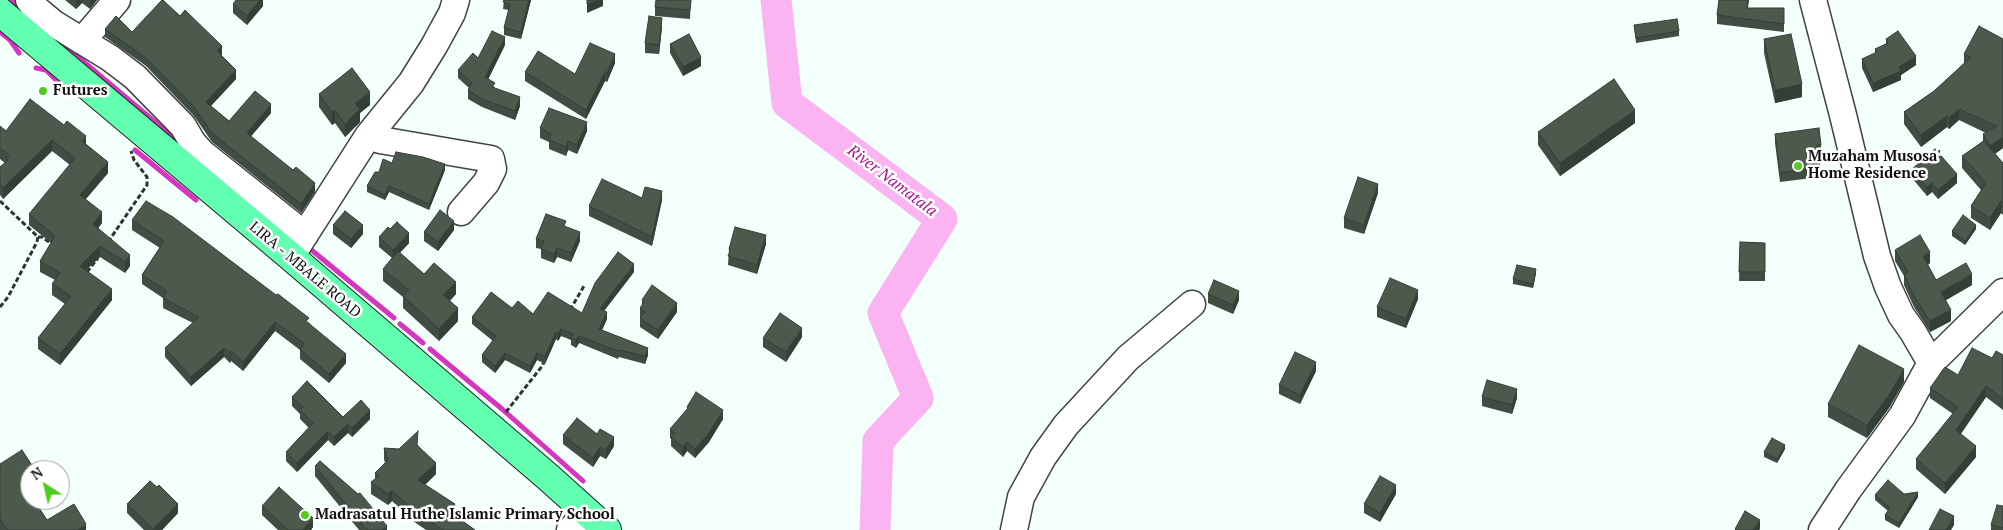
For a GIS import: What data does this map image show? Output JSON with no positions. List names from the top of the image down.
{
  "streets": {
    "main road": ["LIRA - MBALE ROAD"]
  },
  "water": ["River Namatala"],
  "places": ["Futures", "Muzaham Musosa' Home Residence", "Madrasatul Huthe Islamic Primary School"],
  "north": "top left"
}
